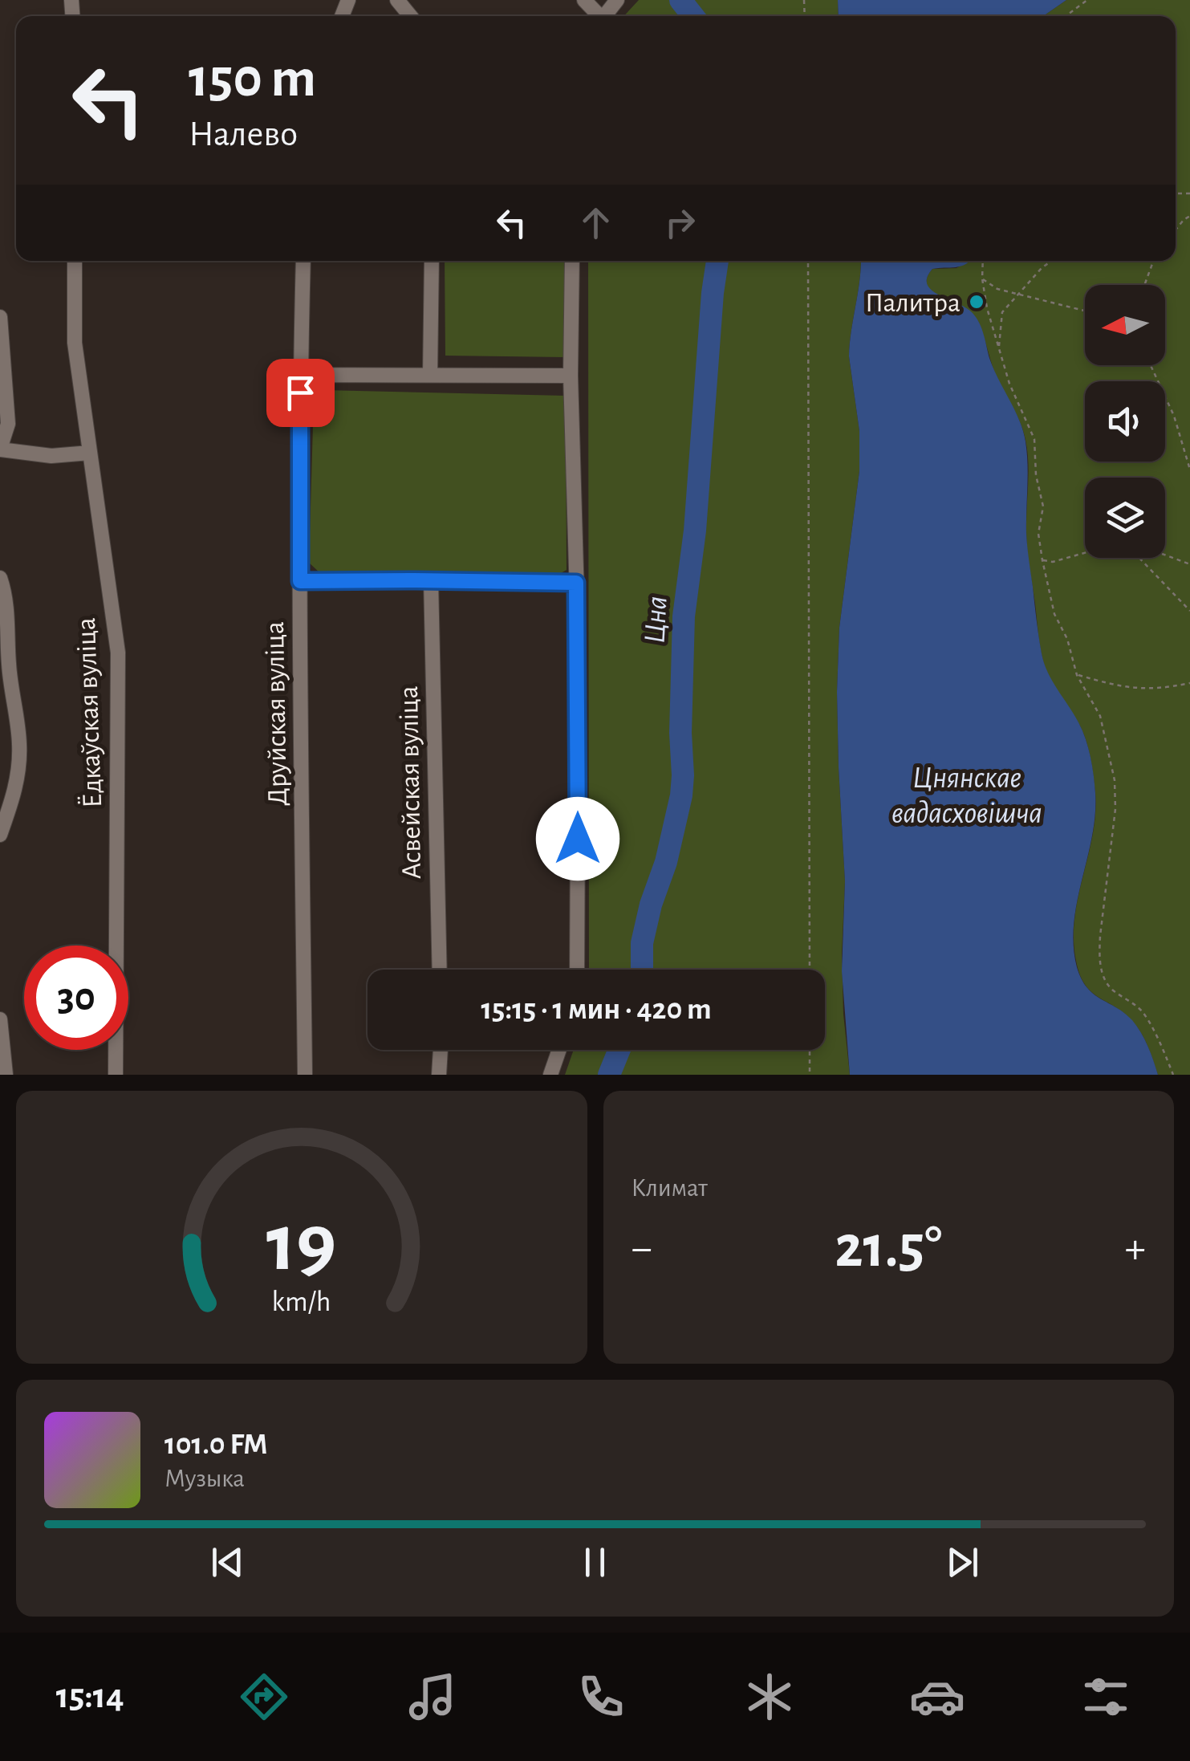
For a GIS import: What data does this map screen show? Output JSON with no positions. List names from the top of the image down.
{
  "streets": {
    "street": ["Ёдкаўская вуліца", "Друйская вуліца", "Асвейская вуліца"]
  },
  "water": ["Цна", "Цнянскае вадасховішча"],
  "places": ["Палитра"],
  "north": "left",
  "page": {
    "turn": ["150 m", "Налево"],
    "limit": "30",
    "trip": "15:15 · 1 мин · 420 m",
    "tile": "Климат",
    "heat": ["−", "21.5°", "+"],
    "song": ["101.0 FM", "Музыка"],
    "tabs": "15:14",
    "gauge": ["19", "km/h"]
  }
}
